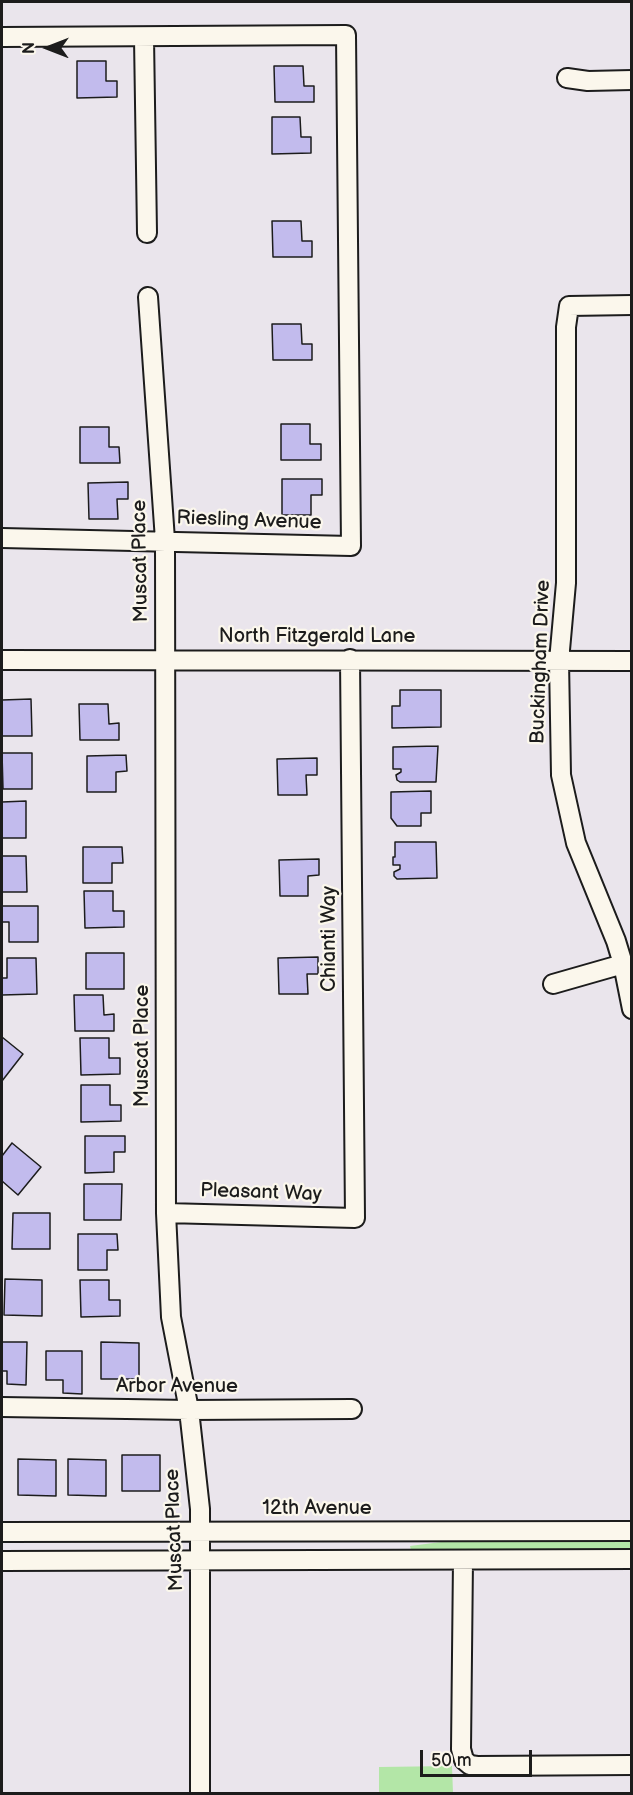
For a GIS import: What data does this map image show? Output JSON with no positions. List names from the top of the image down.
{
  "streets": {
    "street": [
      "Riesling Avenue",
      "Muscat Place",
      "North Fitzgerald Lane",
      "Buckingham Drive",
      "Chianti Way",
      "Pleasant Way",
      "Arbor Avenue",
      "12th Avenue"
    ]
  },
  "crossings": [
    ["Riesling Avenue", "Muscat Place"],
    ["Muscat Place", "North Fitzgerald Lane"],
    ["Muscat Place", "Pleasant Way"],
    ["Muscat Place", "Arbor Avenue"],
    ["Muscat Place", "12th Avenue"],
    ["North Fitzgerald Lane", "Buckingham Drive"],
    ["North Fitzgerald Lane", "Chianti Way"],
    ["Chianti Way", "Pleasant Way"]
  ],
  "scale_bar": "50 m",
  "north": "left"
}
